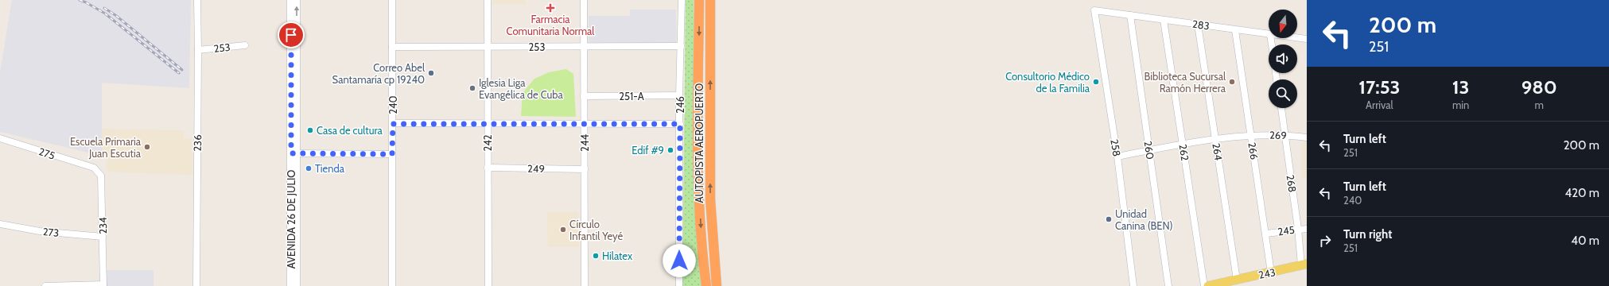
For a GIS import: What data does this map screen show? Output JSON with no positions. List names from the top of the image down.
{
  "streets": {
    "highway": ["AUTOPISTA AEROPUERTO"],
    "main road": ["243"],
    "street": [
      "283",
      "253",
      "251-A",
      "240",
      "246",
      "269",
      "236",
      "242",
      "244",
      "258",
      "260",
      "266",
      "264",
      "262",
      "275",
      "249",
      "268",
      "AVENIDA 26 DE JULIO",
      "234",
      "245",
      "273"
    ]
  },
  "crossings": [
    ["283", "258"],
    ["283", "260"],
    ["283", "266"],
    ["283", "264"],
    ["283", "262"],
    ["253", "240"],
    ["253", "246"],
    ["253", "236"],
    ["253", "242"],
    ["253", "244"],
    ["251-A", "246"],
    ["251-A", "244"],
    ["269", "258"],
    ["269", "260"],
    ["269", "266"],
    ["269", "264"],
    ["269", "262"],
    ["269", "268"],
    ["242", "249"],
    ["244", "249"],
    ["266", "245"],
    ["266", "243"],
    ["264", "243"],
    ["275", "234"],
    ["268", "245"],
    ["268", "243"],
    ["234", "273"]
  ],
  "places": {
    "health": ["Farmacia Comunitaria Normal"],
    "other": [
      "Correo Abel Santamaría cp 19240",
      "Consultorio Médico de la Familia",
      "Biblioteca Sucursal Ramón Herrera",
      "Iglesia Liga Evangélica de Cuba",
      "Casa de cultura",
      "Escuela Primaria Juan Escutia",
      "Edif #9",
      "Tienda",
      "Unidad Canina (BEN)",
      "Círculo Infantil Yeyé",
      "Hilatex"
    ]
  },
  "north": "bottom",
  "page": {
    "turn": ["200 m", "251"],
    "eta": [
      "17:53",
      "Arrival",
      "13",
      "min",
      "980",
      "m"
    ],
    "list": [
      {
        "name": "Turn left",
        "note": "251",
        "value": "200 m"
      },
      {
        "name": "Turn left",
        "note": "240",
        "value": "420 m"
      },
      {
        "name": "Turn right",
        "note": "251",
        "value": "40 m"
      }
    ]
  }
}
